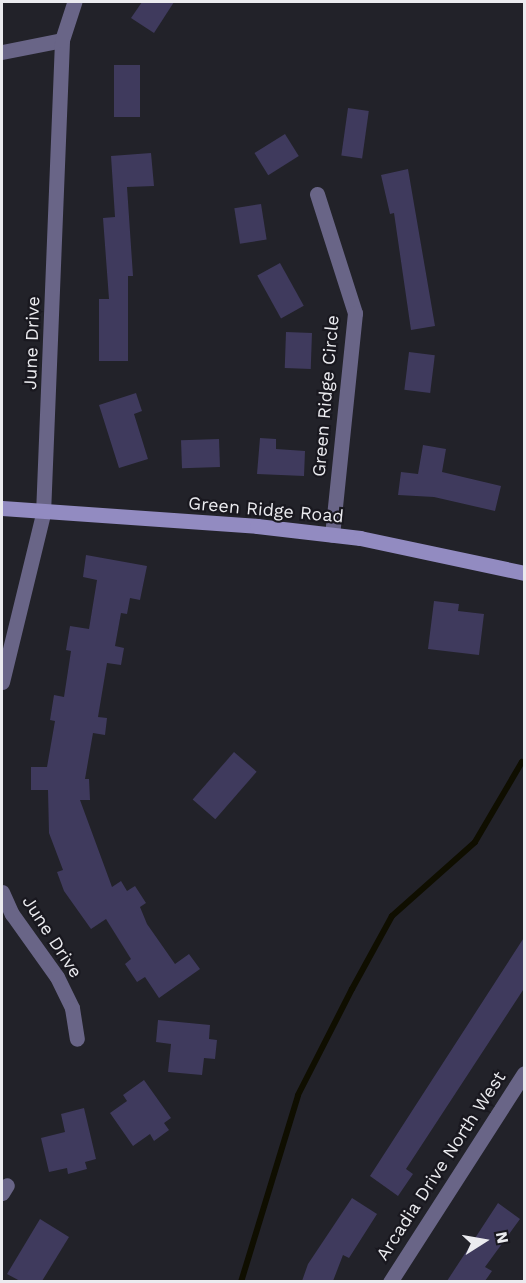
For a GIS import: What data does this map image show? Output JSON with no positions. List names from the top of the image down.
{
  "streets": {
    "street": [
      "June Drive",
      "Green Ridge Circle",
      "Green Ridge Road",
      "Arcadia Drive North West"
    ]
  },
  "crossings": [
    ["June Drive", "Green Ridge Road"],
    ["Green Ridge Circle", "Green Ridge Road"]
  ],
  "north": "right"
}
